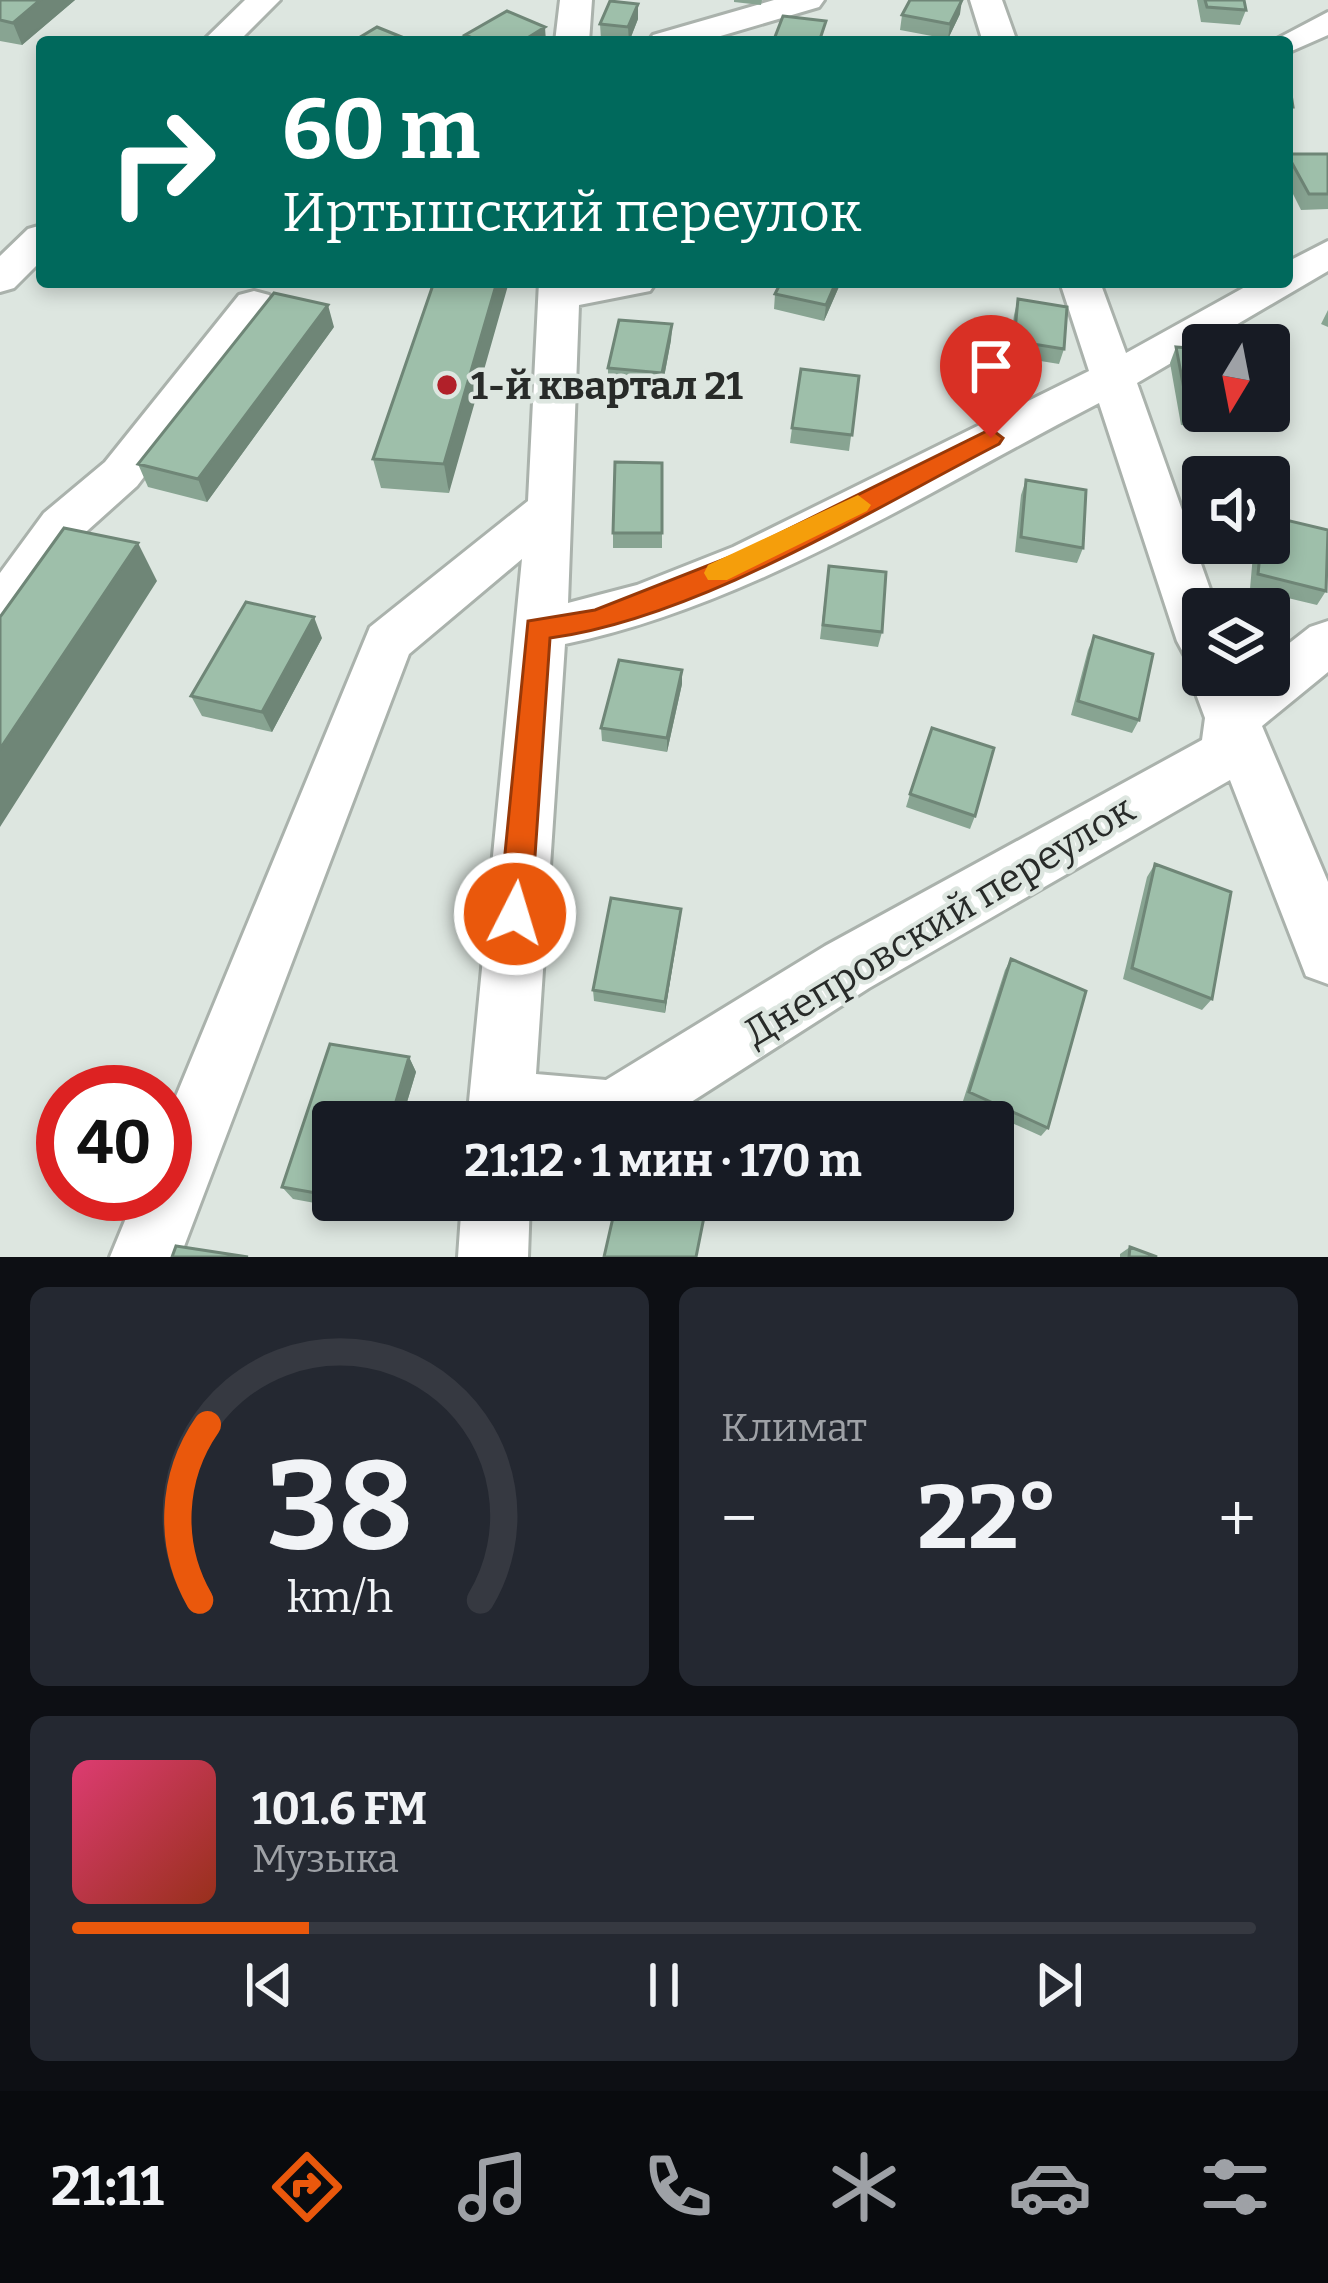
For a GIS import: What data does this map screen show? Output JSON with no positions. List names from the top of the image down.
{
  "streets": {
    "street": ["Днепровский переулок"]
  },
  "places": ["1-й квартал 21"],
  "north": "bottom",
  "page": {
    "turn": ["60 m", "Иртышский переулок"],
    "limit": "40",
    "trip": "21:12 · 1 мин · 170 m",
    "tile": "Климат",
    "heat": ["−", "22°", "+"],
    "song": ["101.6 FM", "Музыка"],
    "tabs": "21:11",
    "gauge": ["38", "km/h"]
  }
}
